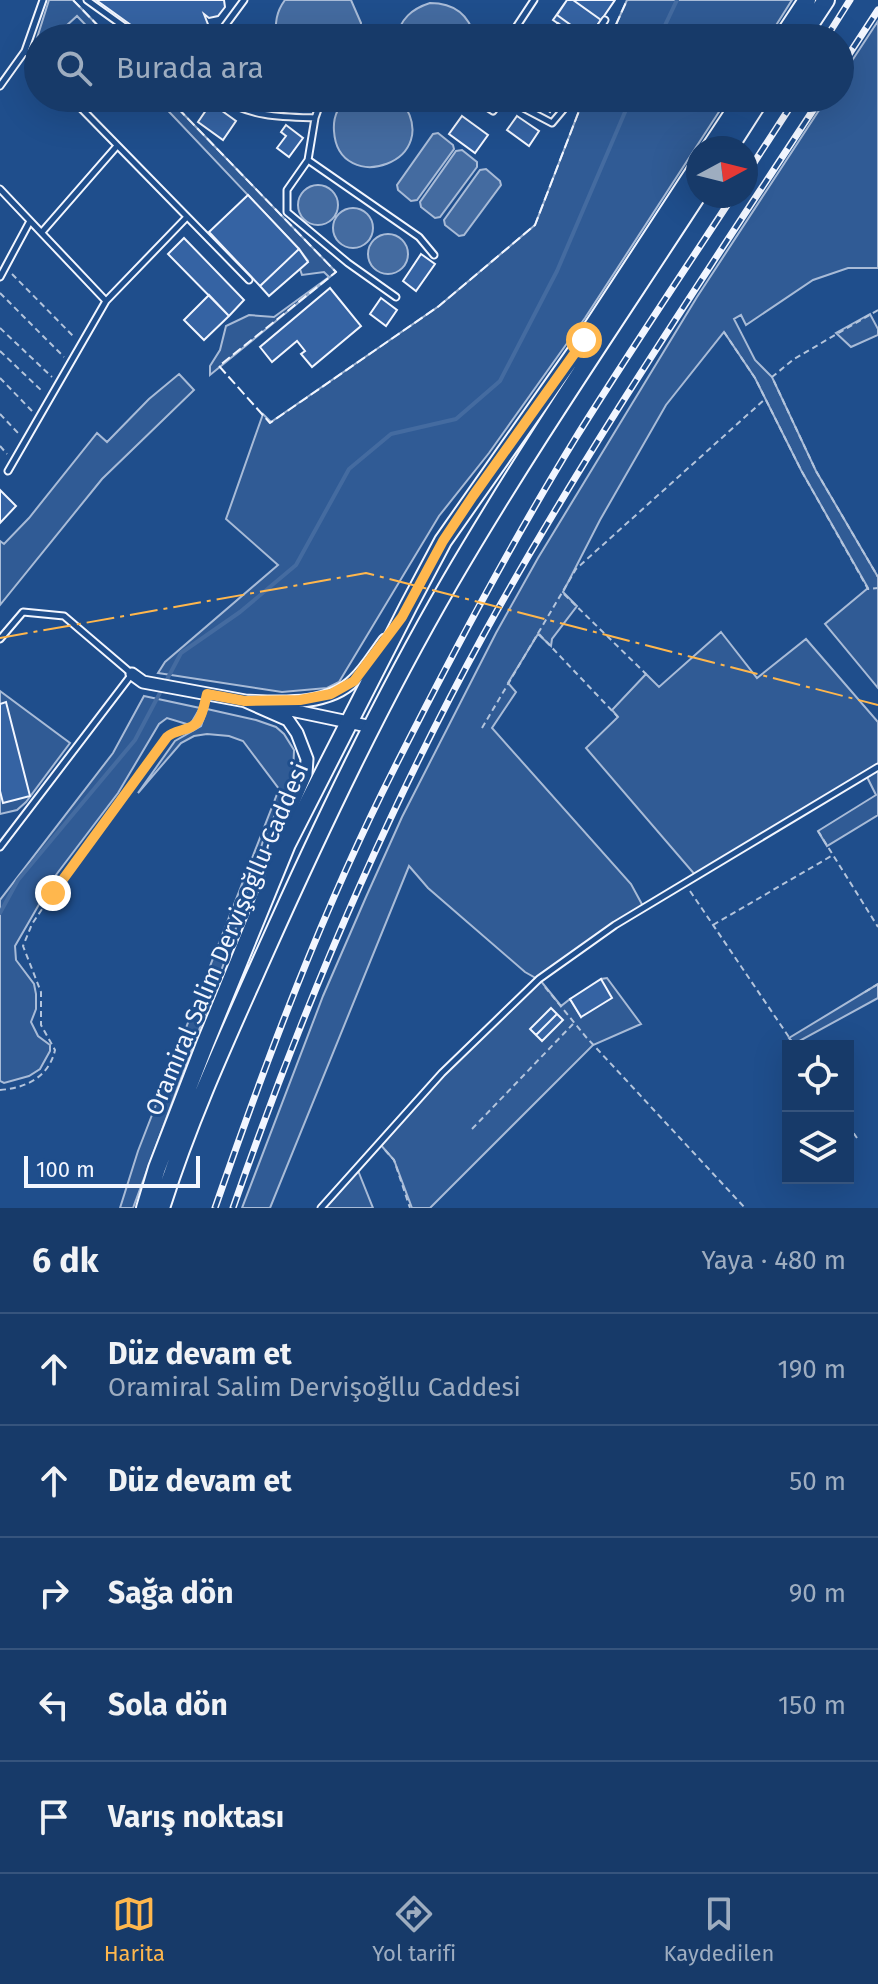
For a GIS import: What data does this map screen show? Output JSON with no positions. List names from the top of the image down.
{
  "streets": {
    "main road": ["Oramiral Salim Dervişoğllu Caddesi"]
  },
  "scale_bar": "100 m",
  "north": "right",
  "page": {
    "search": "Burada ara",
    "scale": "100 m",
    "heading": ["6 dk", "Yaya · 480 m"],
    "list": [
      ["Düz devam et", "Oramiral Salim Dervişoğllu Caddesi", "190 m"],
      ["Düz devam et", "50 m"],
      ["Sağa dön", "90 m"],
      ["Sola dön", "150 m"],
      "Varış noktası"
    ],
    "nav": ["Harita", "Yol tarifi", "Kaydedilen"]
  }
}
